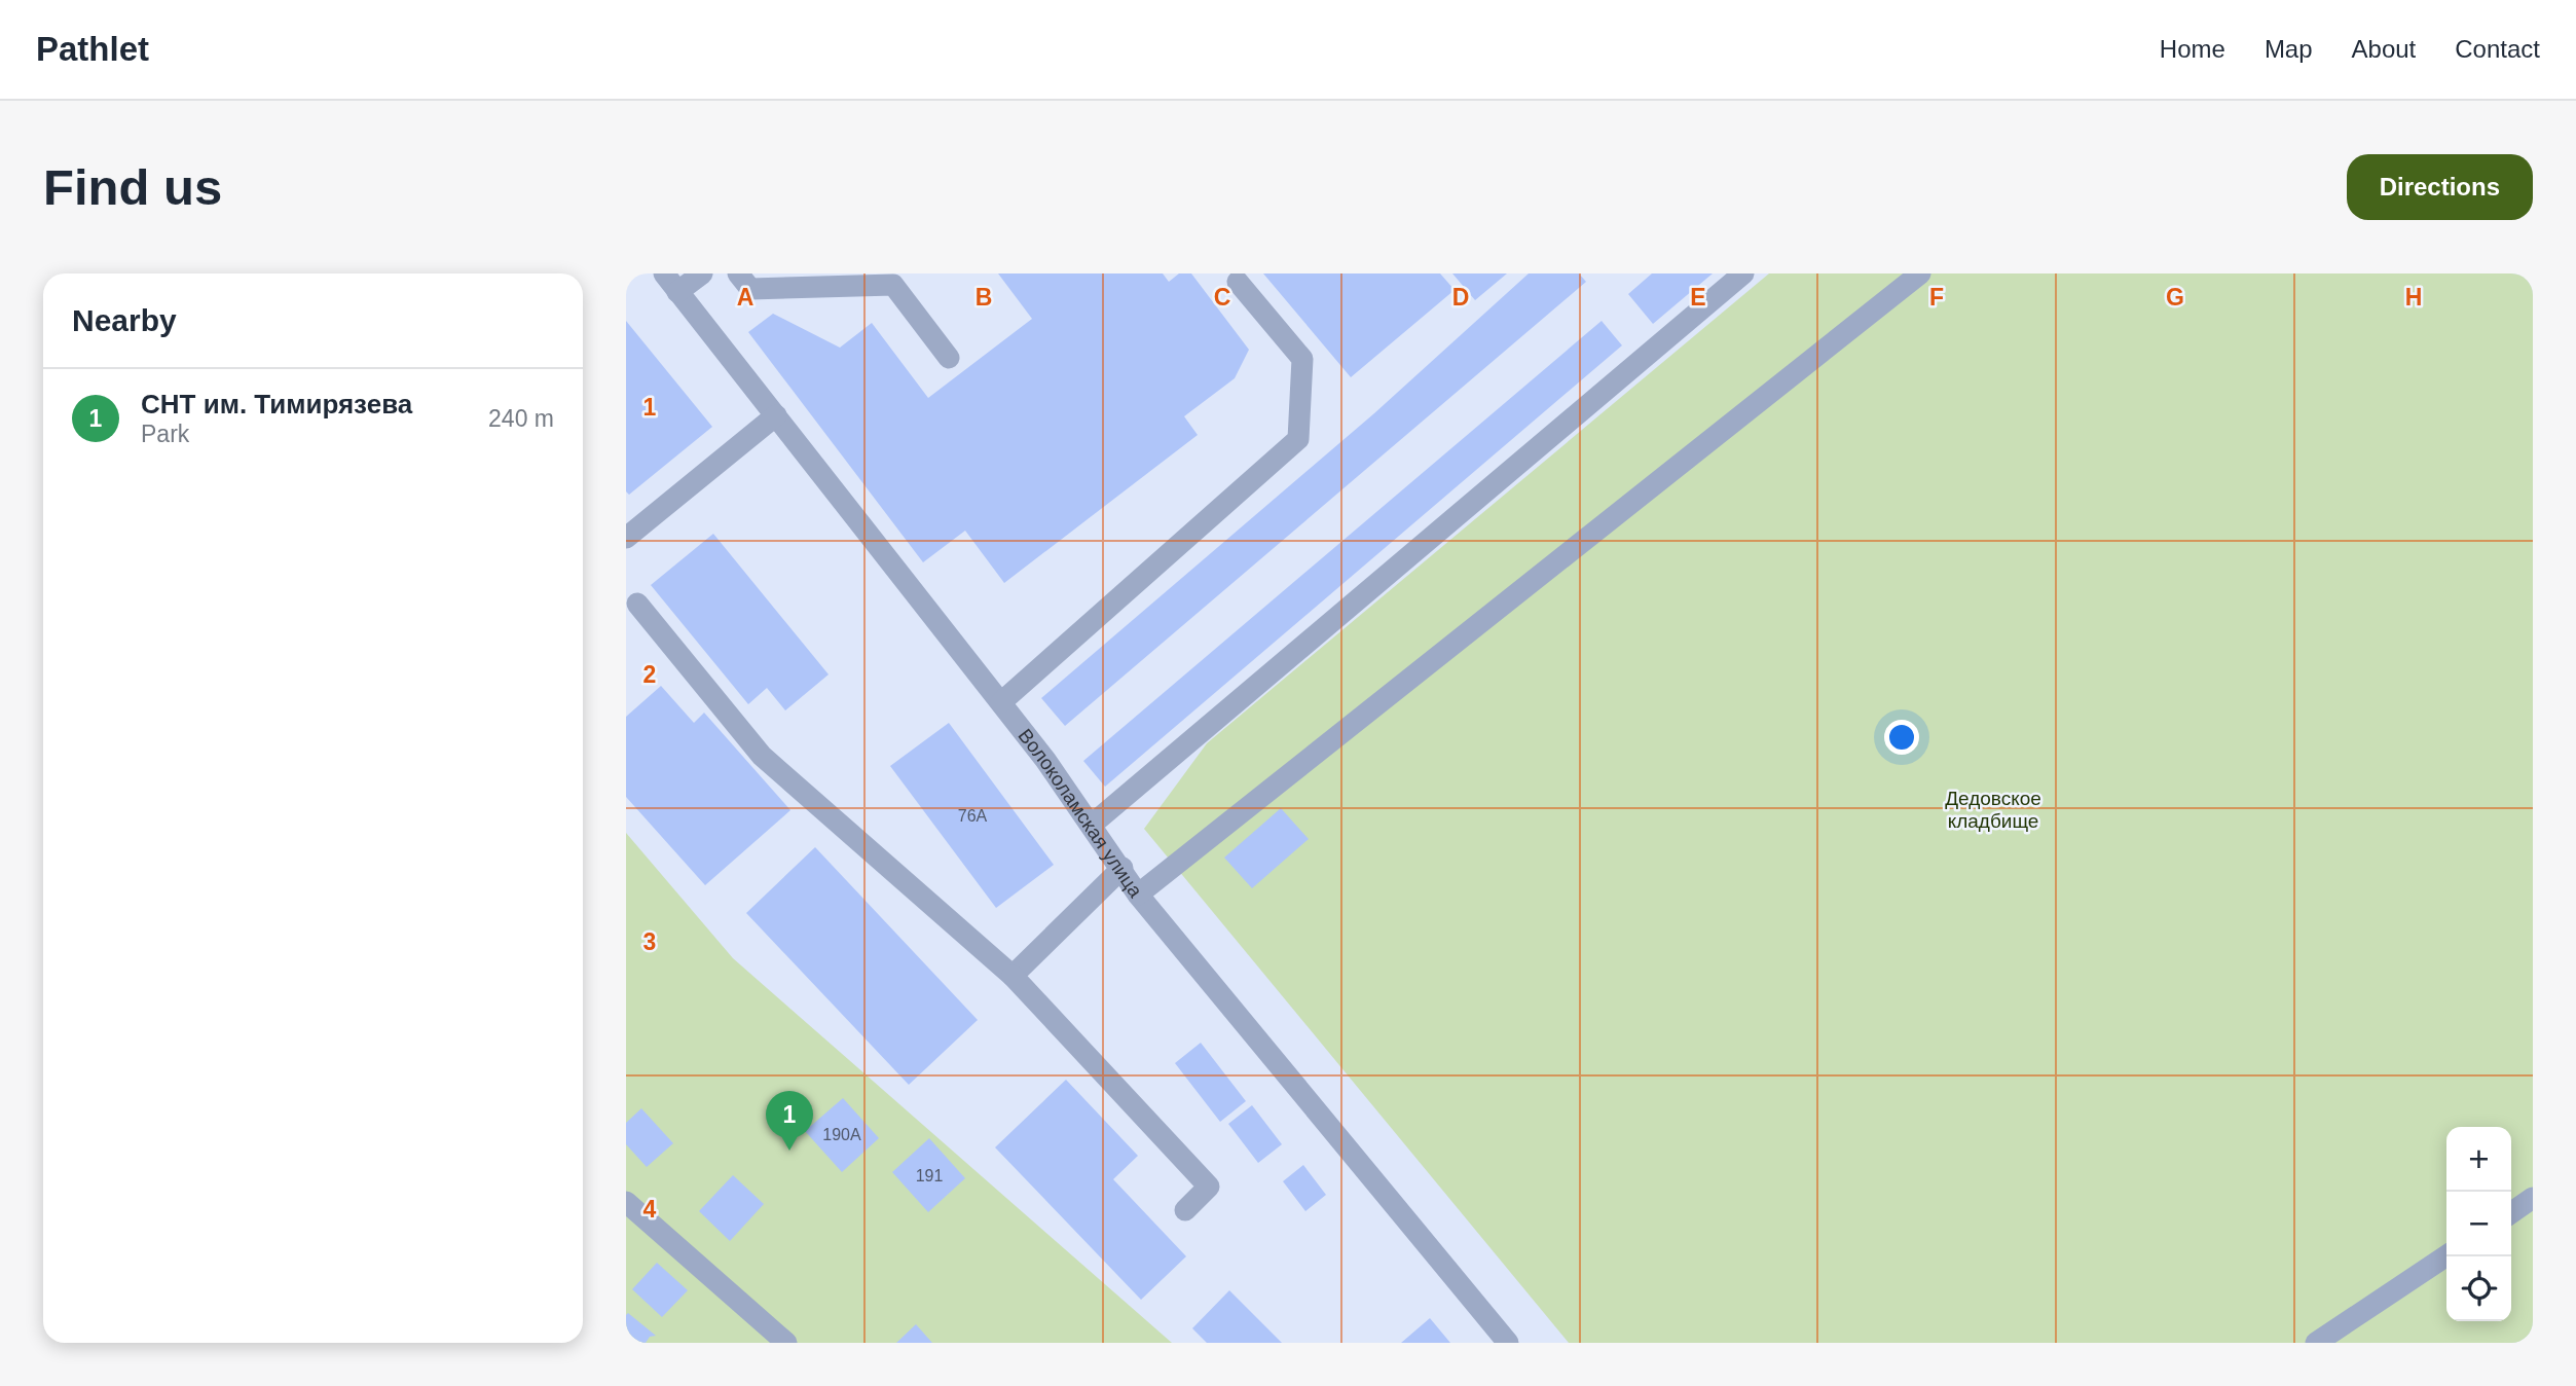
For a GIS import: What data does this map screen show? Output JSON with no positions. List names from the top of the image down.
{
  "streets": {
    "street": ["Волоколамская улица"]
  },
  "parks": ["Дедовское кладбище"],
  "house_numbers": ["76А", "190А", "191"],
  "page": {
    "header": "Pathlet",
    "nav": [
      "Home",
      "Map",
      "About",
      "Contact"
    ],
    "buttons": "Directions",
    "title": "Find us",
    "heading": "Nearby",
    "list": [
      {
        "mark": "1",
        "name": "СНТ им. Тимирязева",
        "note": "Park",
        "value": "240 m"
      }
    ],
    "pins": "1",
    "map_buttons": ["+", "−"]
  },
  "grid": {
    "columns": [
      "A",
      "B",
      "C",
      "D",
      "E",
      "F",
      "G",
      "H"
    ],
    "rows": [
      "1",
      "2",
      "3",
      "4"
    ]
  }
}
